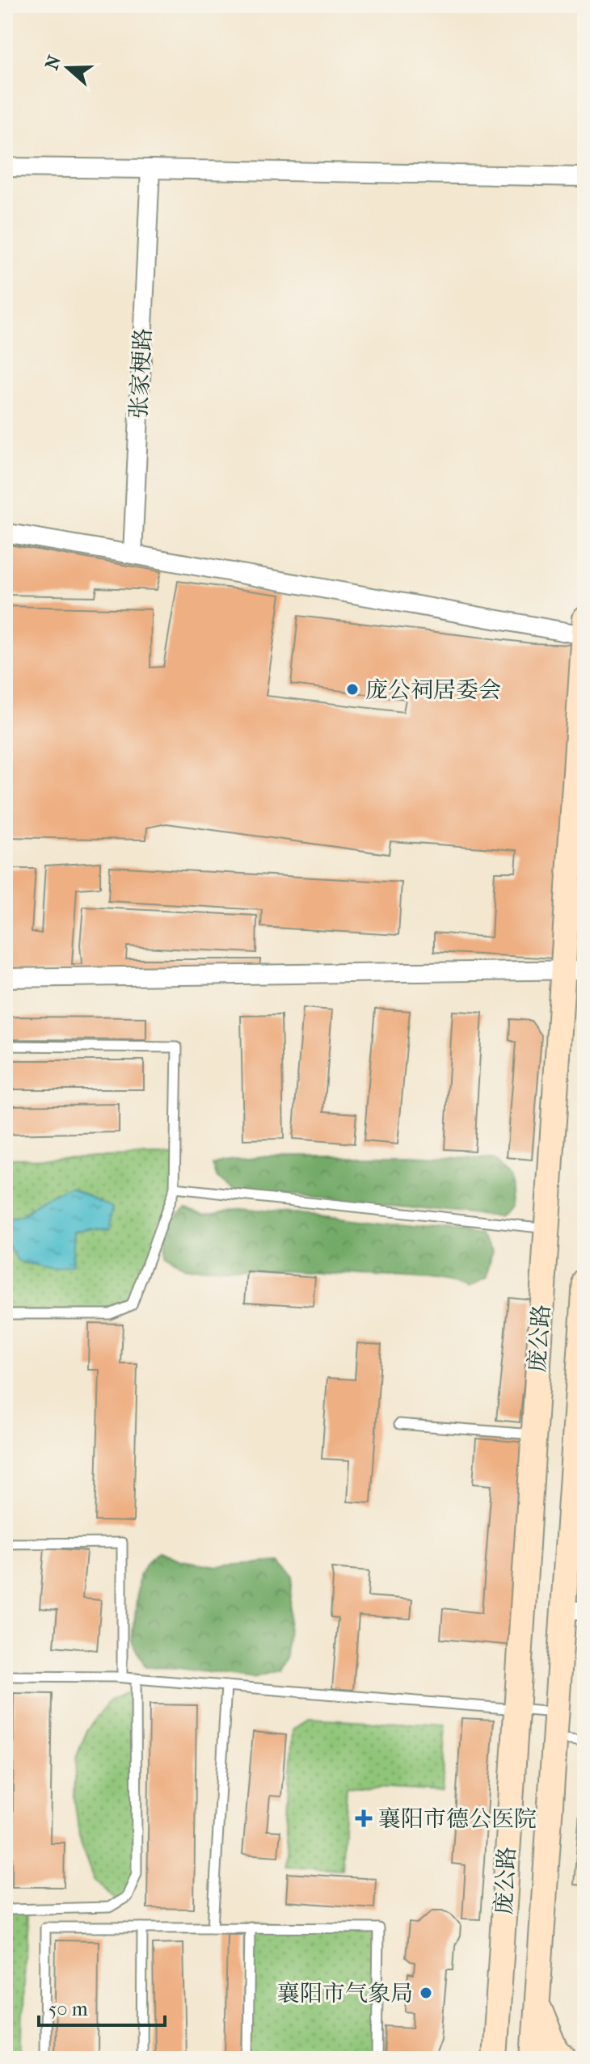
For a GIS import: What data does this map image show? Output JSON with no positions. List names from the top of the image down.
{
  "streets": {
    "main road": ["庞公路"],
    "street": ["张家梗路"]
  },
  "places": {
    "other": ["庞公祠居委会", "襄阳市气象局"],
    "health": ["襄阳市德公医院"]
  },
  "scale_bar": "50 m",
  "north": "left"
}
